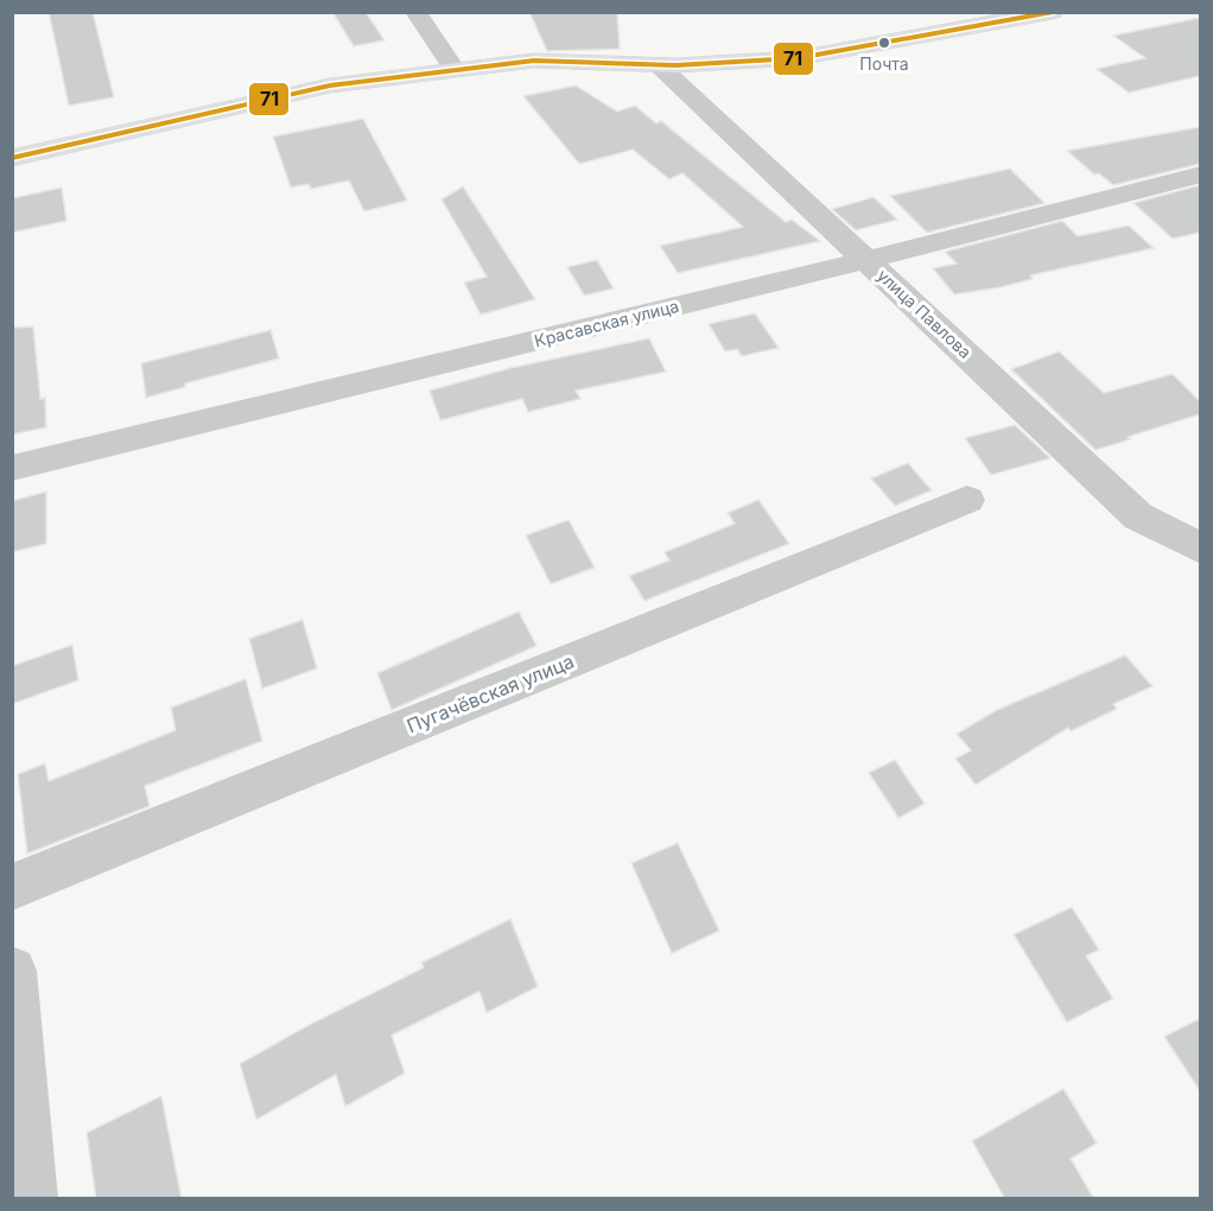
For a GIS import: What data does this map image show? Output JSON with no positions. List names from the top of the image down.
{
  "streets": {
    "street": ["улица Павлова", "Красавская улица", "Пугачёвская улица"]
  },
  "crossings": [
    ["улица Павлова", "Красавская улица"]
  ],
  "places": ["Почта"],
  "lines": ["transit line 71"]
}
